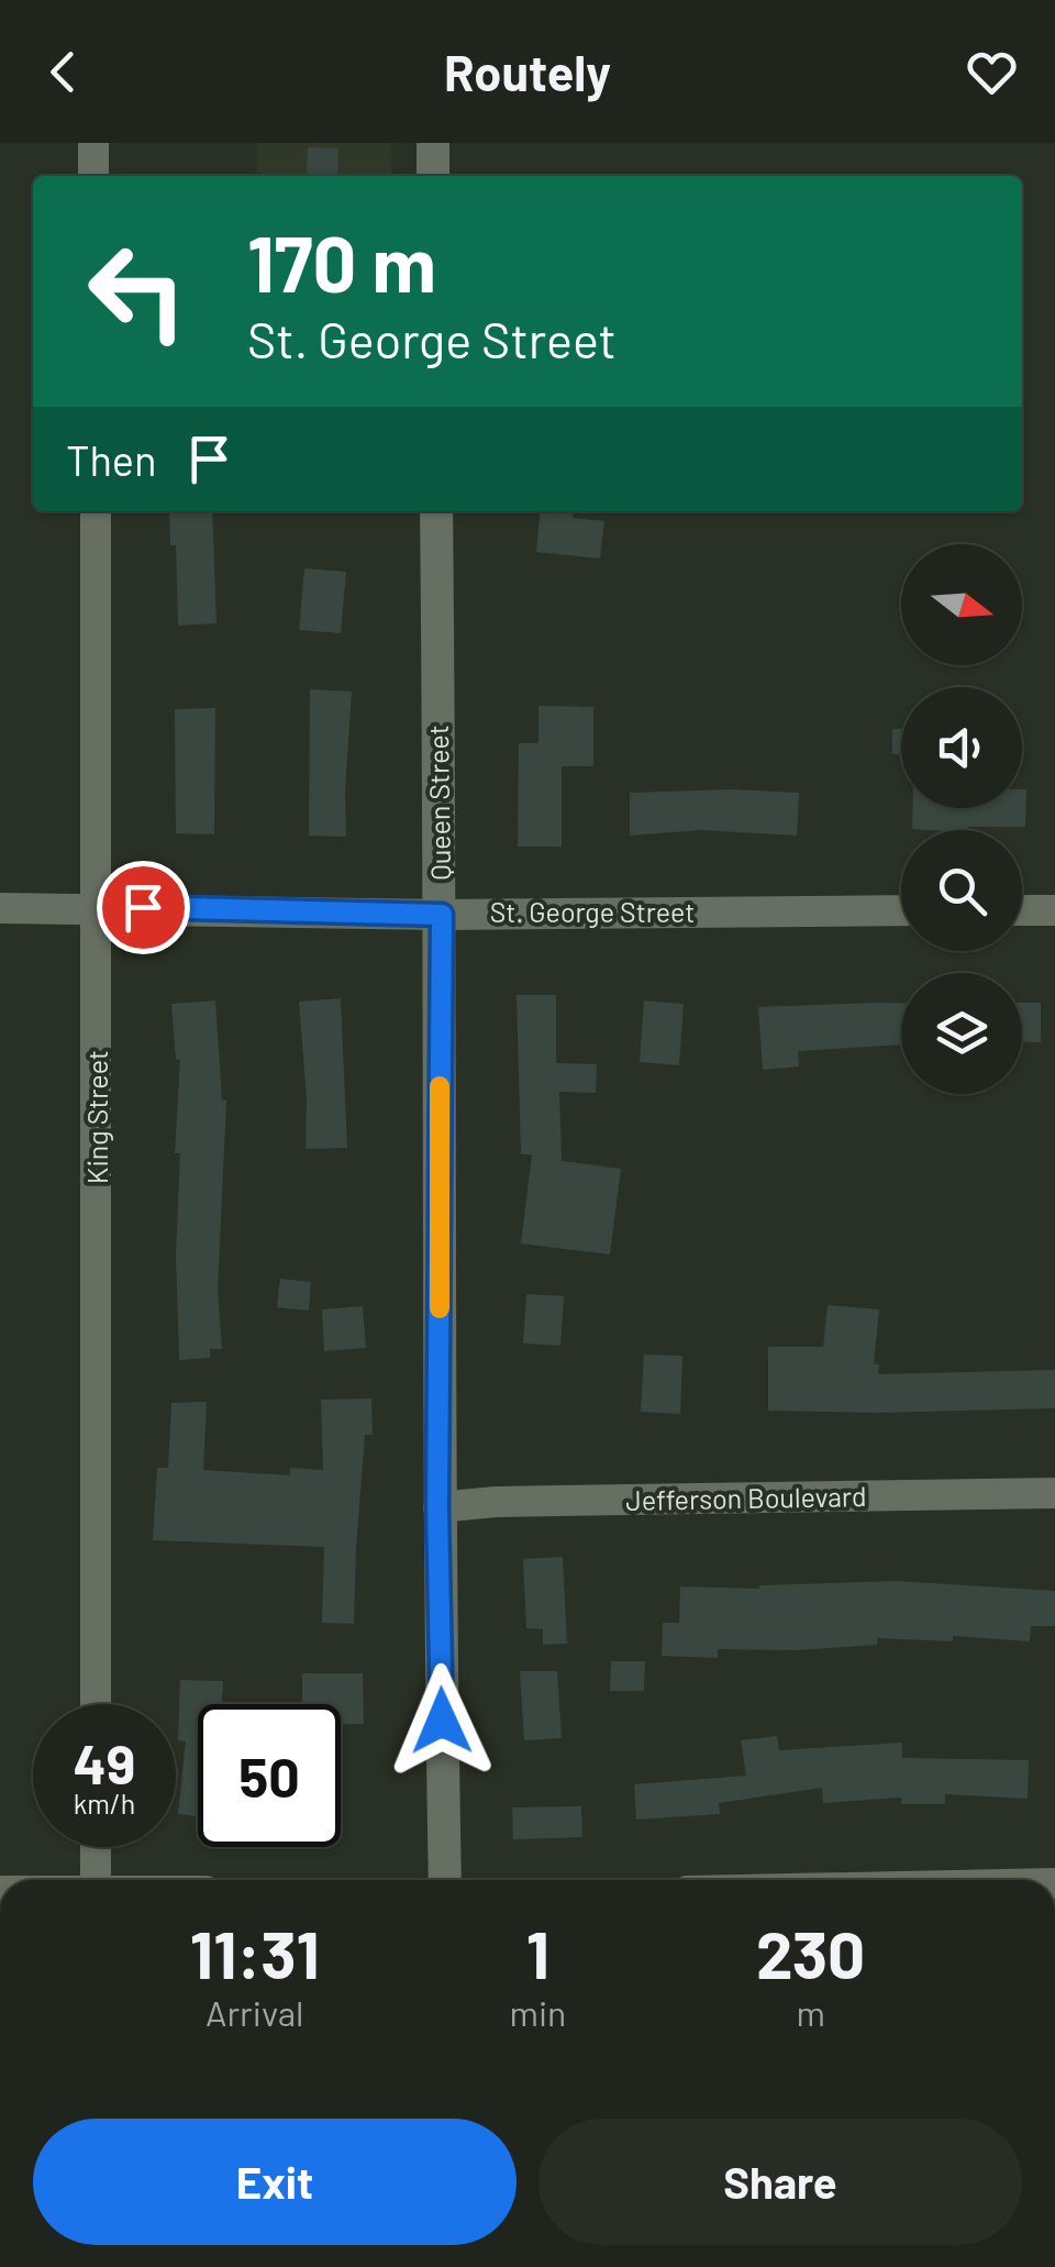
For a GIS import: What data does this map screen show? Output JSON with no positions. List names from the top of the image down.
{
  "streets": {
    "main road": ["Queen Street"],
    "street": ["St. George Street", "King Street", "Jefferson Boulevard"]
  },
  "crossings": [
    ["Queen Street", "St. George Street"],
    ["Queen Street", "Jefferson Boulevard"],
    ["St. George Street", "King Street"]
  ],
  "north": "right",
  "page": {
    "header": "Routely",
    "turn": ["170 m", "St. George Street"],
    "then": "Then",
    "speed": "49 km/h",
    "limit": "50",
    "eta": [
      "11:31",
      "Arrival",
      "1",
      "min",
      "230",
      "m"
    ],
    "buttons": ["Exit", "Share"]
  }
}
